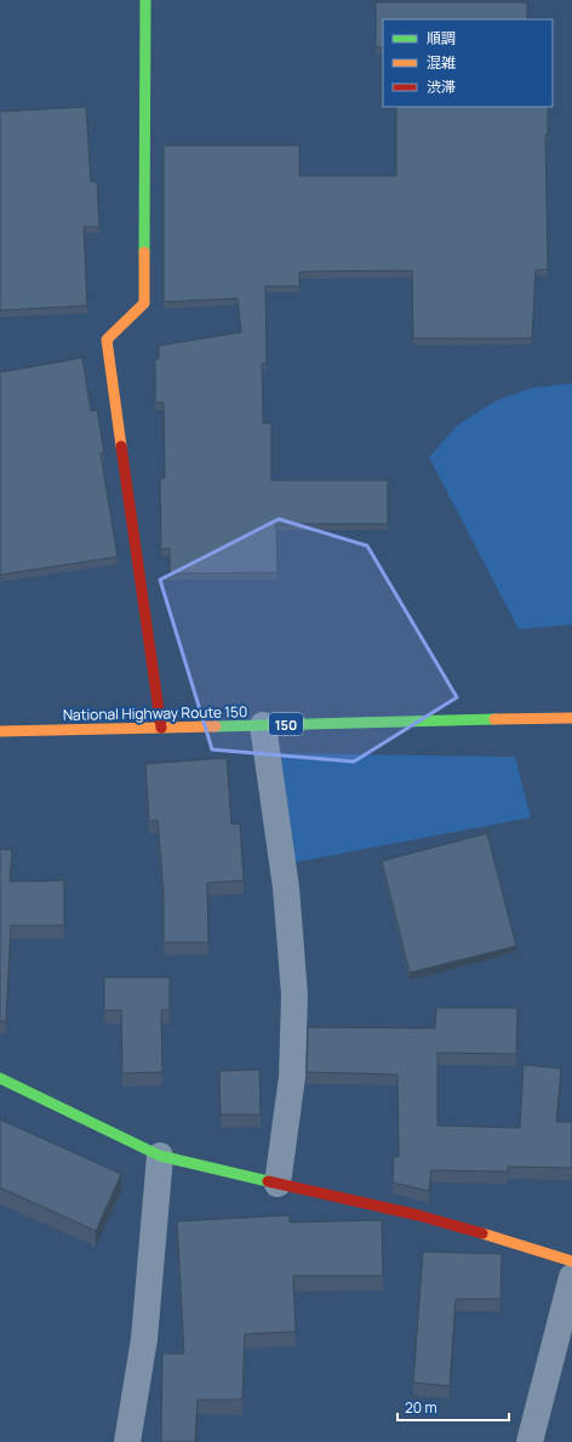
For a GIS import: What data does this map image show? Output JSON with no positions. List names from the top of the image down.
{
  "streets": {
    "main road": ["National Highway Route 150", "150"]
  },
  "legend": ["順調", "混雑", "渋滞"],
  "scale_bar": "20 m"
}
